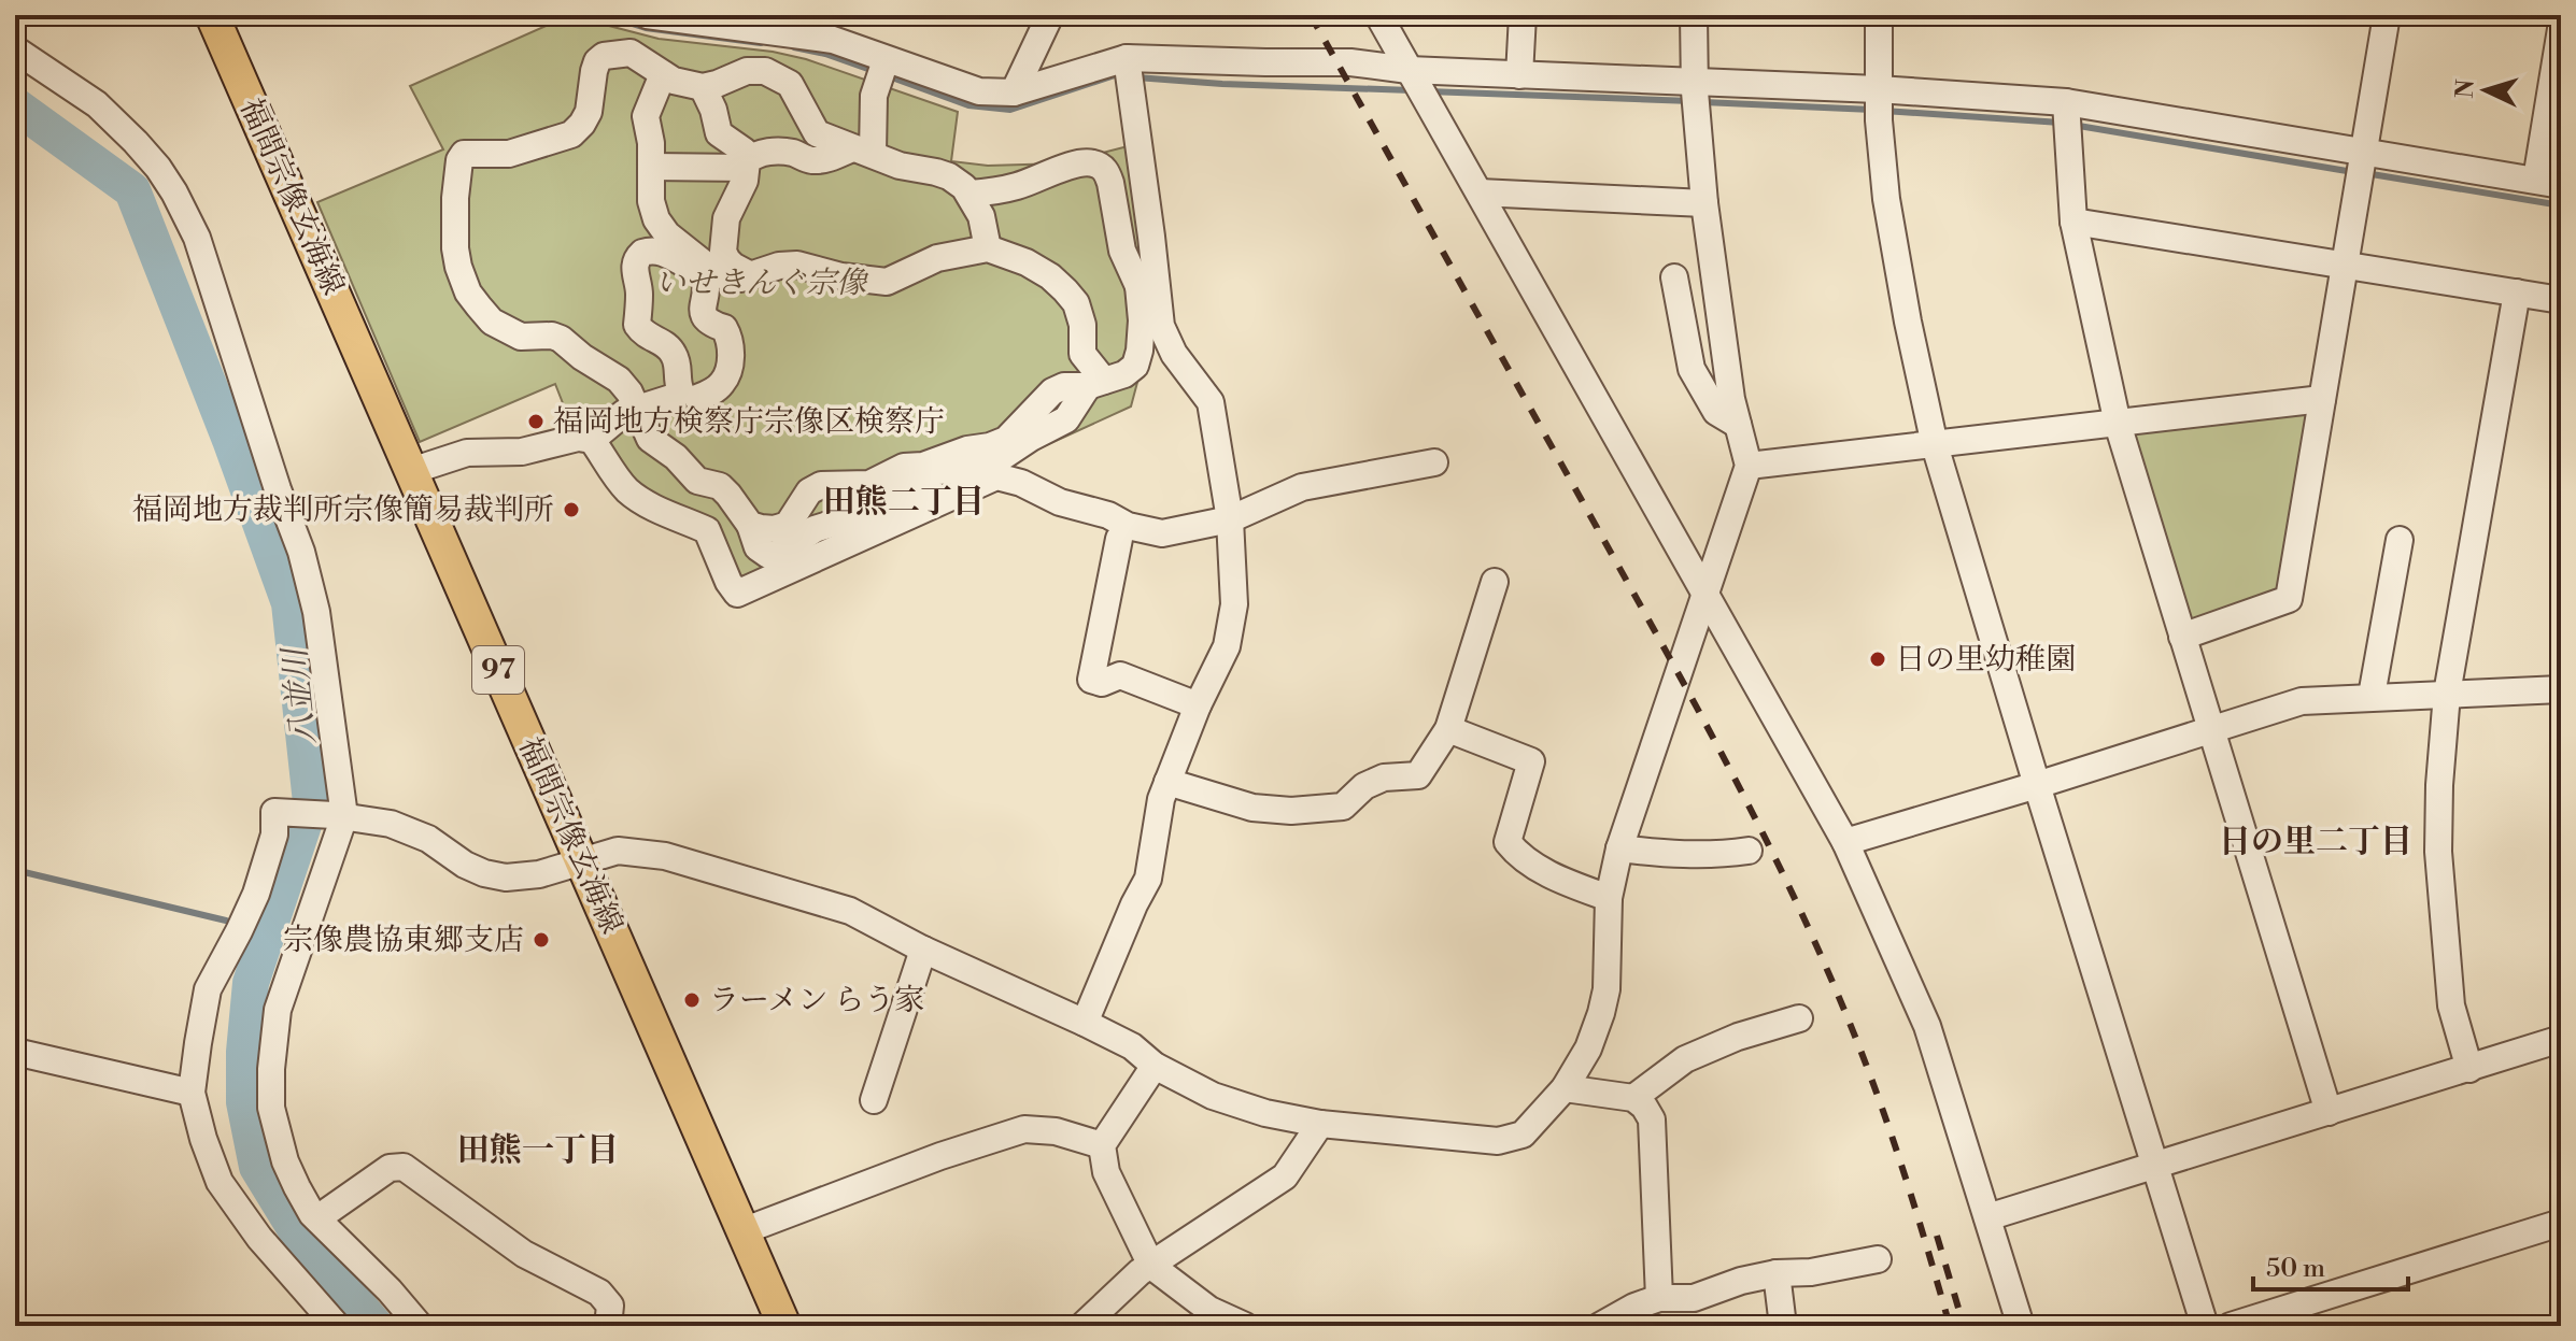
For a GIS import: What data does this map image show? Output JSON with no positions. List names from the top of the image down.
{
  "streets": {
    "main road": ["福間宗像玄海線", "97"]
  },
  "districts": ["田熊二丁目", "日の里二丁目", "田熊一丁目"],
  "water": ["八並川"],
  "parks": ["いせきんぐ宗像"],
  "places": [
    "福岡地方検察庁宗像区検察庁",
    "福岡地方裁判所宗像簡易裁判所",
    "日の里幼稚園",
    "宗像農協東郷支店",
    "ラーメン らう家"
  ],
  "scale_bar": "50 m",
  "north": "left"
}
